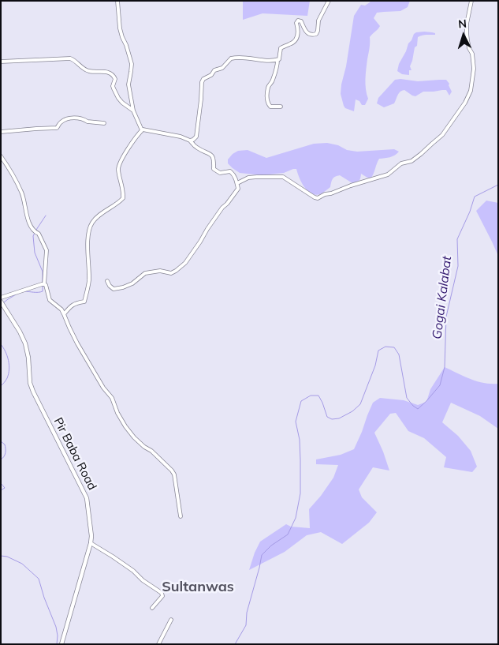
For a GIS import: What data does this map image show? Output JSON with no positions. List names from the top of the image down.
{
  "streets": {
    "main road": ["Pir Baba Road"]
  },
  "districts": ["Sultanwas"],
  "water": ["Gogai Kalabat"],
  "north": "top"
}
